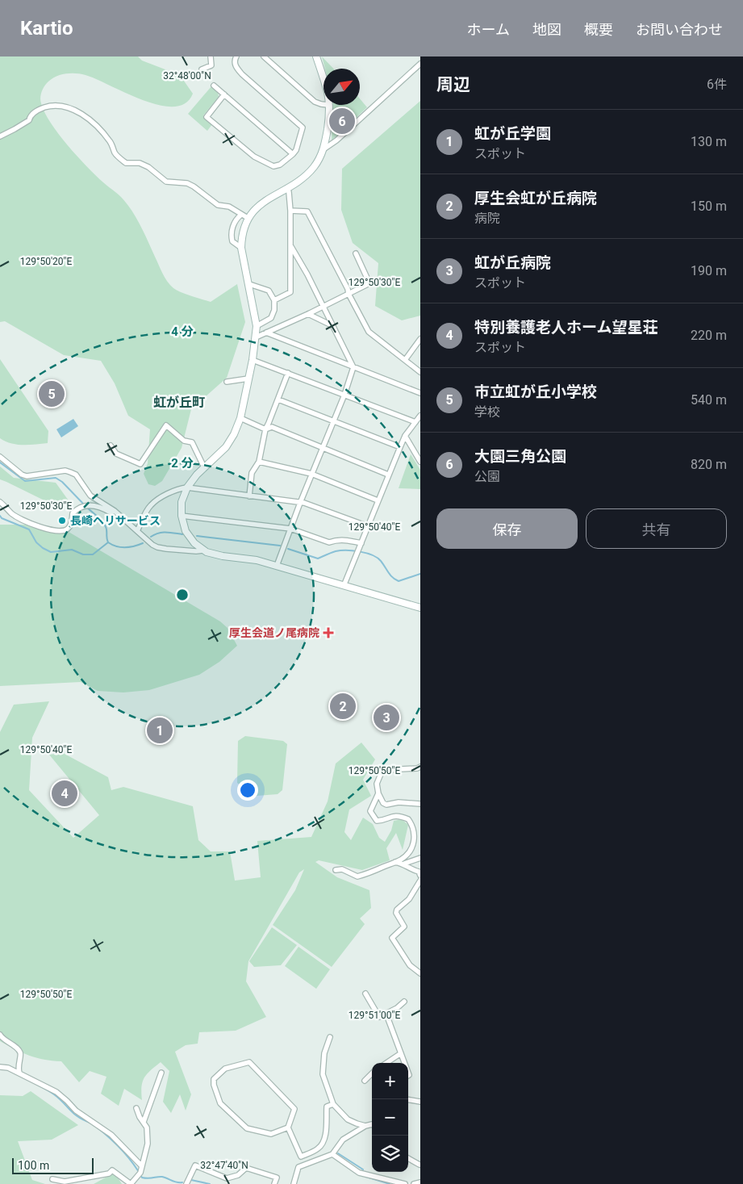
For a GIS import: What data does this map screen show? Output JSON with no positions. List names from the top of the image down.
{
  "districts": ["虹が丘町"],
  "places": {
    "other": ["長崎ヘリサービス"],
    "health": ["厚生会道ノ尾病院"]
  },
  "scale_bar": "100 m",
  "north": "top right",
  "page": {
    "header": "Kartio",
    "nav": [
      "ホーム",
      "地図",
      "概要",
      "お問い合わせ"
    ],
    "heading": ["周辺", "6件"],
    "pins": [
      "6",
      "5",
      "2",
      "3",
      "1",
      "4"
    ],
    "list": [
      {
        "mark": "1",
        "name": "虹が丘学園",
        "note": "スポット",
        "value": "130 m"
      },
      {
        "mark": "2",
        "name": "厚生会虹が丘病院",
        "note": "病院",
        "value": "150 m"
      },
      {
        "mark": "3",
        "name": "虹が丘病院",
        "note": "スポット",
        "value": "190 m"
      },
      {
        "mark": "4",
        "name": "特別養護老人ホーム望星荘",
        "note": "スポット",
        "value": "220 m"
      },
      {
        "mark": "5",
        "name": "市立虹が丘小学校",
        "note": "学校",
        "value": "540 m"
      },
      {
        "mark": "6",
        "name": "大園三角公園",
        "note": "公園",
        "value": "820 m"
      }
    ],
    "buttons": ["保存", "共有"],
    "map_buttons": ["+", "−"],
    "scale": "100 m"
  },
  "coordinates": [
    "32°48'00\"N",
    "129°50'20\"E",
    "129°50'30\"E",
    "129°50'40\"E",
    "129°50'50\"E",
    "129°51'00\"E",
    "32°47'40\"N"
  ],
  "rings": ["4 分", "2 分"]
}
